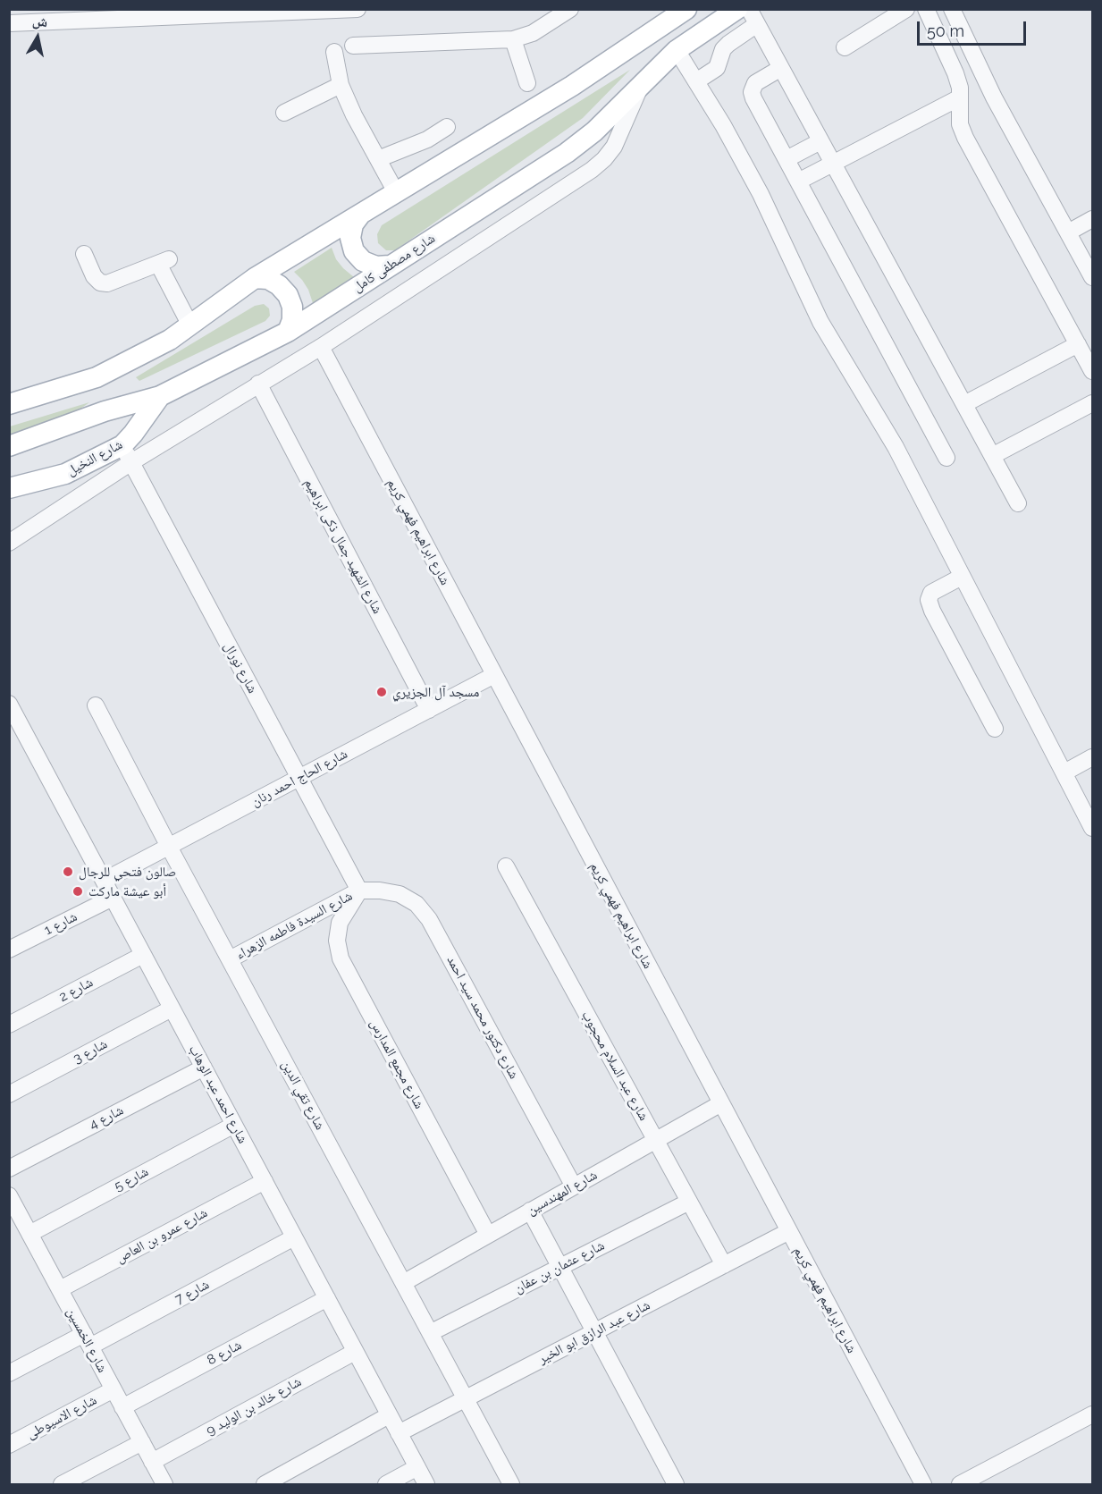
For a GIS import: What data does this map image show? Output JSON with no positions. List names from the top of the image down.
{
  "streets": {
    "main road": ["شارع مصطفى كامل", "شارع النخيل"],
    "street": [
      "شارع ابراهيم فهمي كريم",
      "شارع الشهيد جمال ذكى ابراهيم",
      "شارع نورال",
      "شارع الحاج احمد رنان",
      "شارع 1",
      "شارع السيدة فاطمه الزهراء",
      "شارع 2",
      "شارع دكتور محمد سيد احمد",
      "شارع 3",
      "شارع مجمع المدارس",
      "شارع عبد السلام محجوب",
      "شارع احمد عبد الوهاب",
      "شارع تقي الدين",
      "شارع 4",
      "شارع 5",
      "شارع المهندسين",
      "شارع عمرو بن العاص",
      "شارع عثمان بن عفان",
      "شارع 7",
      "شارع عبد الرازق ابو الخير",
      "شارع الخمسين",
      "شارع 8",
      "شارع خالد بن الوليد 9",
      "شارع الاسيوطى"
    ]
  },
  "crossings": [
    ["شارع مصطفى كامل", "شارع النخيل"],
    ["شارع النخيل", "شارع نورال"],
    ["شارع ابراهيم فهمي كريم", "شارع الحاج احمد رنان"],
    ["شارع ابراهيم فهمي كريم", "شارع المهندسين"],
    ["شارع ابراهيم فهمي كريم", "شارع عبد الرازق ابو الخير"],
    ["شارع الشهيد جمال ذكى ابراهيم", "شارع الحاج احمد رنان"],
    ["شارع نورال", "شارع الحاج احمد رنان"],
    ["شارع نورال", "شارع السيدة فاطمه الزهراء"],
    ["شارع نورال", "شارع دكتور محمد سيد احمد"],
    ["شارع نورال", "شارع مجمع المدارس"],
    ["شارع الحاج احمد رنان", "شارع احمد عبد الوهاب"],
    ["شارع الحاج احمد رنان", "شارع تقي الدين"],
    ["شارع 1", "شارع احمد عبد الوهاب"],
    ["شارع السيدة فاطمه الزهراء", "شارع دكتور محمد سيد احمد"],
    ["شارع السيدة فاطمه الزهراء", "شارع مجمع المدارس"],
    ["شارع السيدة فاطمه الزهراء", "شارع تقي الدين"],
    ["شارع 2", "شارع احمد عبد الوهاب"],
    ["شارع دكتور محمد سيد احمد", "شارع مجمع المدارس"],
    ["شارع دكتور محمد سيد احمد", "شارع المهندسين"],
    ["شارع 3", "شارع احمد عبد الوهاب"],
    ["شارع مجمع المدارس", "شارع المهندسين"],
    ["شارع عبد السلام محجوب", "شارع المهندسين"],
    ["شارع عبد السلام محجوب", "شارع عثمان بن عفان"],
    ["شارع عبد السلام محجوب", "شارع عبد الرازق ابو الخير"],
    ["شارع احمد عبد الوهاب", "شارع 4"],
    ["شارع احمد عبد الوهاب", "شارع 5"],
    ["شارع احمد عبد الوهاب", "شارع عمرو بن العاص"],
    ["شارع احمد عبد الوهاب", "شارع 7"],
    ["شارع احمد عبد الوهاب", "شارع عبد الرازق ابو الخير"],
    ["شارع احمد عبد الوهاب", "شارع 8"],
    ["شارع احمد عبد الوهاب", "شارع خالد بن الوليد 9"],
    ["شارع تقي الدين", "شارع المهندسين"],
    ["شارع تقي الدين", "شارع عثمان بن عفان"],
    ["شارع تقي الدين", "شارع عبد الرازق ابو الخير"],
    ["شارع 5", "شارع الخمسين"],
    ["شارع عمرو بن العاص", "شارع الخمسين"],
    ["شارع 7", "شارع الخمسين"],
    ["شارع الخمسين", "شارع 8"],
    ["شارع الخمسين", "شارع خالد بن الوليد 9"],
    ["شارع الخمسين", "شارع الاسيوطى"]
  ],
  "places": ["مسجد آل الجزيري", "صالون فتحي للرجال", "أبو عيشة ماركت"],
  "scale_bar": "50 m",
  "north": "top"
}
